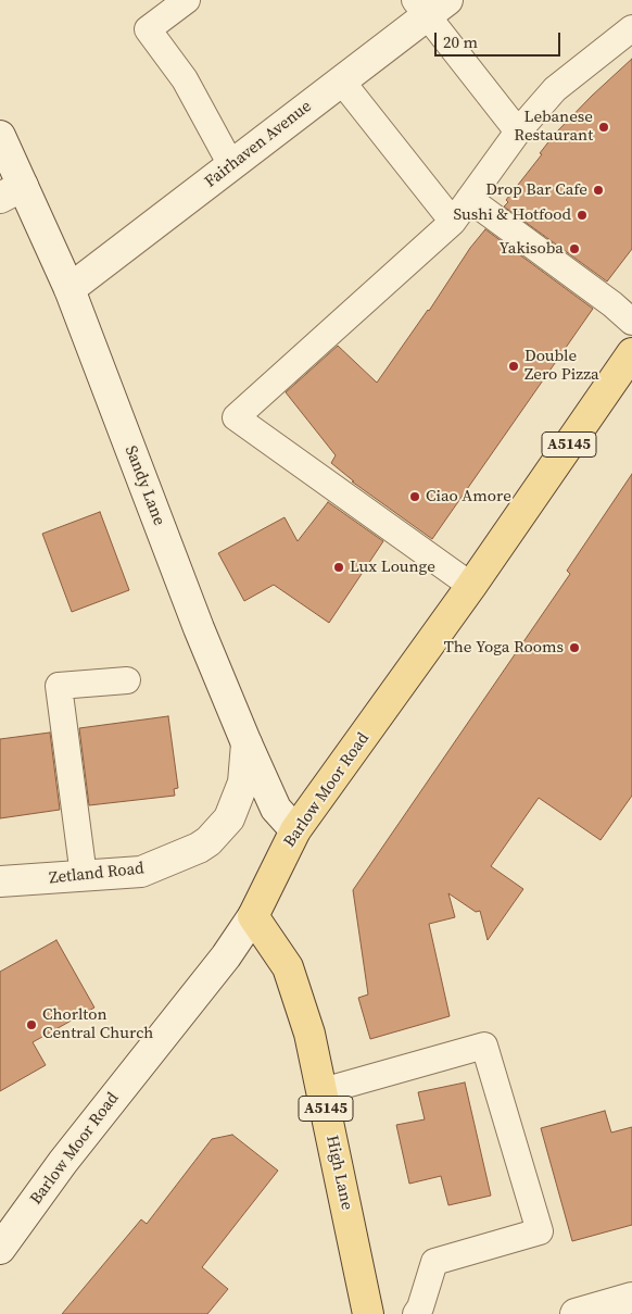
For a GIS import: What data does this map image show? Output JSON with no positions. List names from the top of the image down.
{
  "streets": {
    "main road": ["A5145", "Barlow Moor Road", "High Lane"],
    "street": ["Fairhaven Avenue", "Sandy Lane", "Zetland Road"]
  },
  "crossings": [
    ["Fairhaven Avenue", "Sandy Lane"],
    ["Sandy Lane", "Barlow Moor Road"],
    ["Sandy Lane", "Zetland Road"],
    ["Barlow Moor Road", "High Lane"]
  ],
  "places": [
    "Lebanese Restaurant",
    "Drop Bar Cafe",
    "Sushi & Hotfood",
    "Yakisoba",
    "Double Zero Pizza",
    "Ciao Amore",
    "Lux Lounge",
    "The Yoga Rooms",
    "Chorlton Central Church"
  ],
  "scale_bar": "20 m"
}
